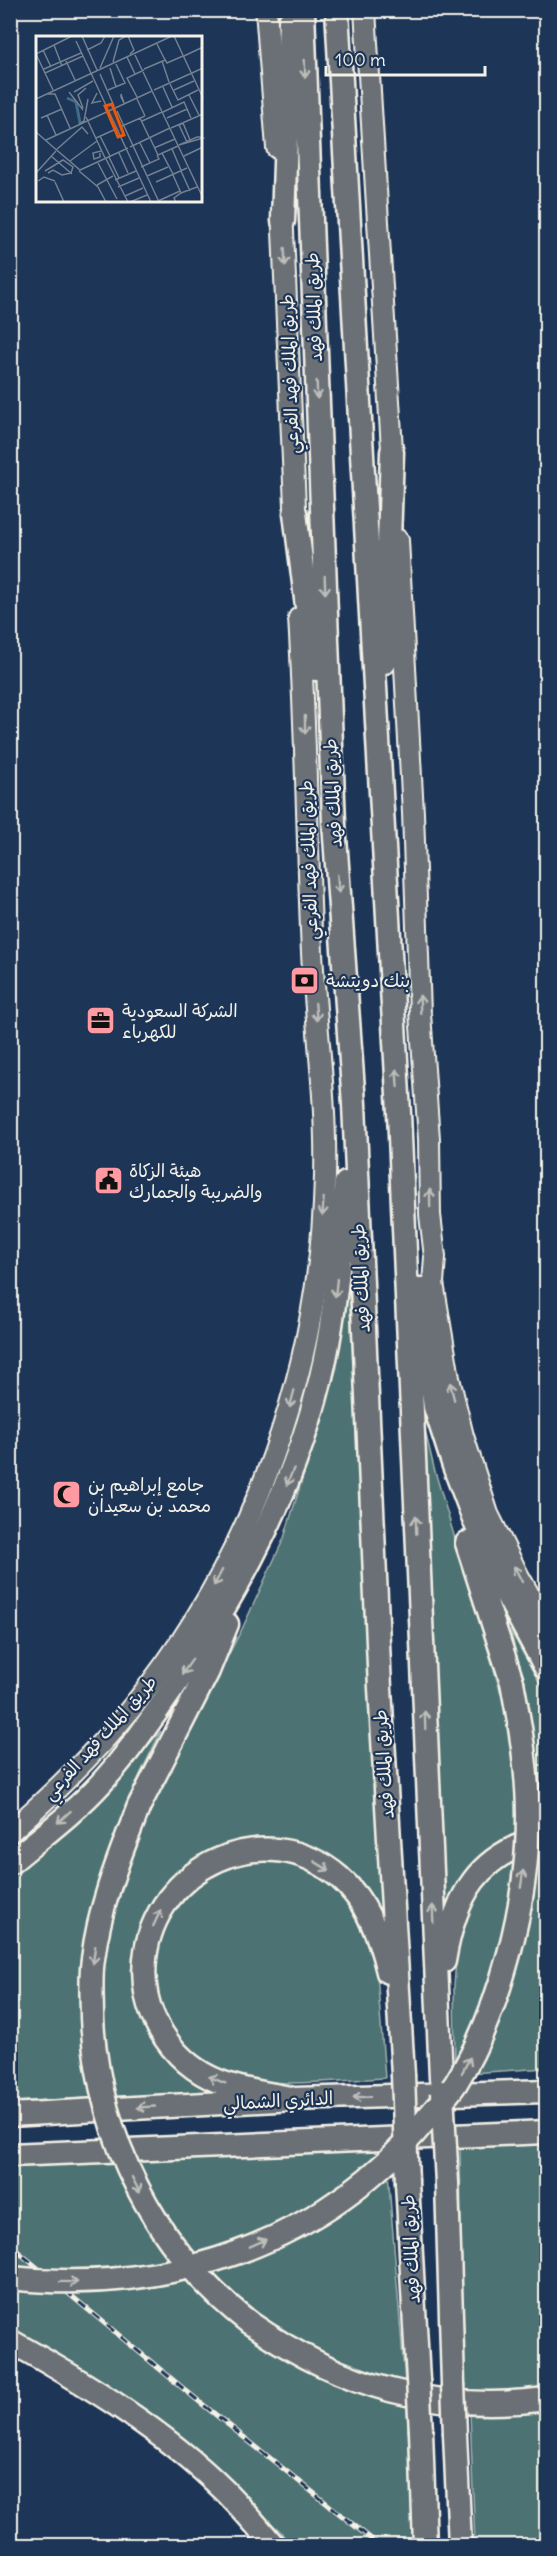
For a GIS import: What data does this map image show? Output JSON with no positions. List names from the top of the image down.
{
  "streets": {
    "highway": ["طريق الملك فهد", "الدائري الشمالي"],
    "main road": ["طريق الملك فهد الفرعي"]
  },
  "places": {
    "bank": ["بنك دويتشة"],
    "office": ["الشركة السعودية للكهرباء"],
    "public building": ["هيئة الزكاة والضريبة والجمارك"],
    "mosque": ["جامع إبراهيم بن محمد بن سعيدان"]
  },
  "scale_bar": "100 m"
}
